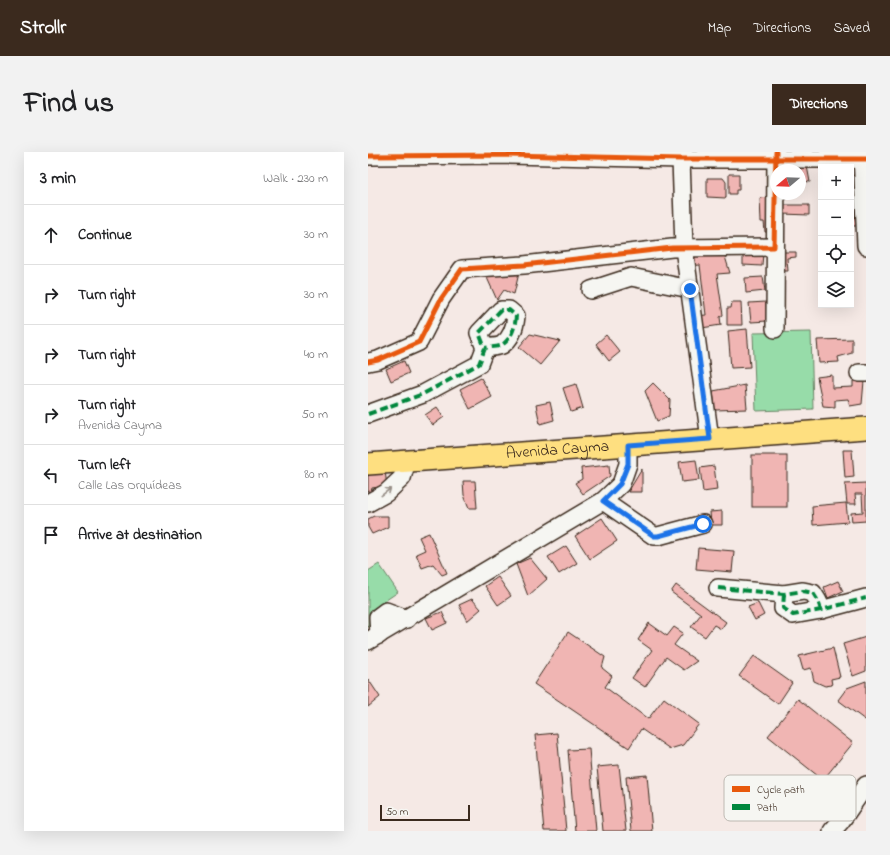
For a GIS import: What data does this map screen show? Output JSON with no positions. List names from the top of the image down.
{
  "streets": {
    "main road": ["Avenida Cayma"]
  },
  "legend": ["Cycle path", "Path"],
  "scale_bar": "50 m",
  "north": "left",
  "page": {
    "header": "Strollr",
    "nav": ["Map", "Directions", "Saved"],
    "title": "Find us",
    "buttons": "Directions",
    "heading": ["3 min", "Walk · 230 m"],
    "map_buttons": ["+", "−"],
    "list": [
      ["Continue", "30 m"],
      ["Turn right", "30 m"],
      ["Turn right", "40 m"],
      ["Turn right", "Avenida Cayma", "50 m"],
      ["Turn left", "Calle Las Orquídeas", "80 m"],
      "Arrive at destination"
    ],
    "scale": "50 m"
  }
}
